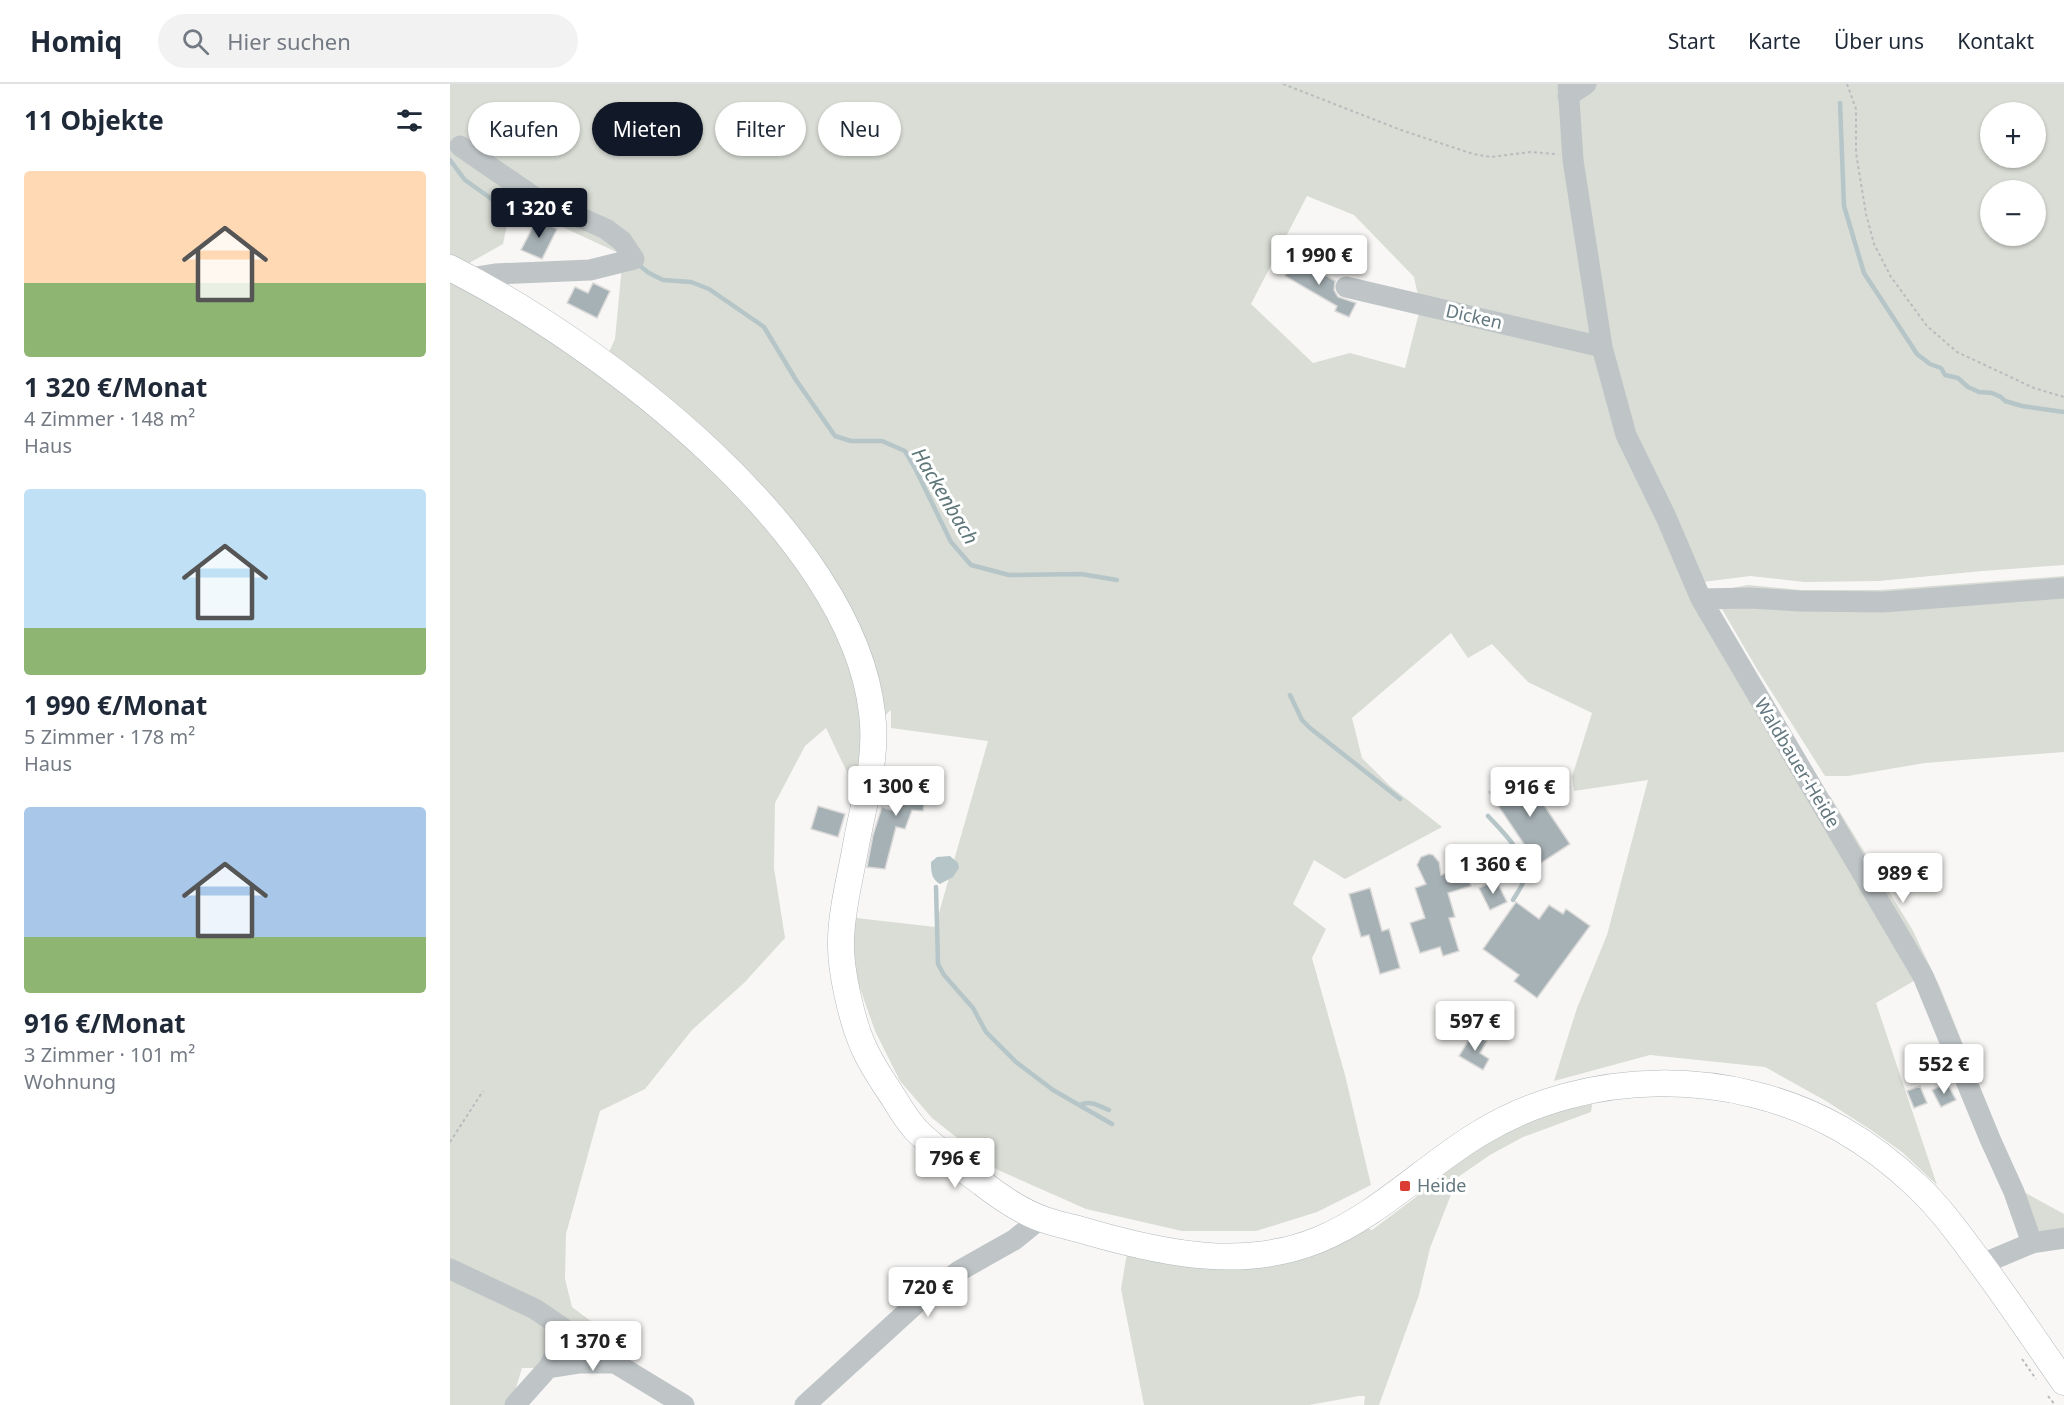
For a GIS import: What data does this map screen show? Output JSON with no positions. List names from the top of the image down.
{
  "streets": {
    "street": ["Dicken", "Waldbauer-Heide"]
  },
  "crossings": [
    ["Dicken", "Waldbauer-Heide"]
  ],
  "water": ["Hackenbach"],
  "places": {
    "transit": ["Heide"]
  },
  "page": {
    "header": "Homiq",
    "search": "Hier suchen",
    "nav": [
      "Start",
      "Karte",
      "Über uns",
      "Kontakt"
    ],
    "heading": "11 Objekte",
    "map_buttons": ["+", "−"],
    "chip": [
      "Kaufen",
      "Mieten",
      "Filter",
      "Neu"
    ],
    "list": [
      {
        "name": "1 320 €/Monat",
        "note": "4 Zimmer · 148 m² · Haus"
      },
      {
        "name": "1 990 €/Monat",
        "note": "5 Zimmer · 178 m² · Haus"
      },
      {
        "name": "916 €/Monat",
        "note": "3 Zimmer · 101 m² · Wohnung"
      }
    ],
    "price": [
      "1 320 €",
      "1 990 €",
      "1 300 €",
      "916 €",
      "1 360 €",
      "989 €",
      "597 €",
      "552 €",
      "796 €",
      "720 €",
      "1 370 €"
    ]
  }
}
